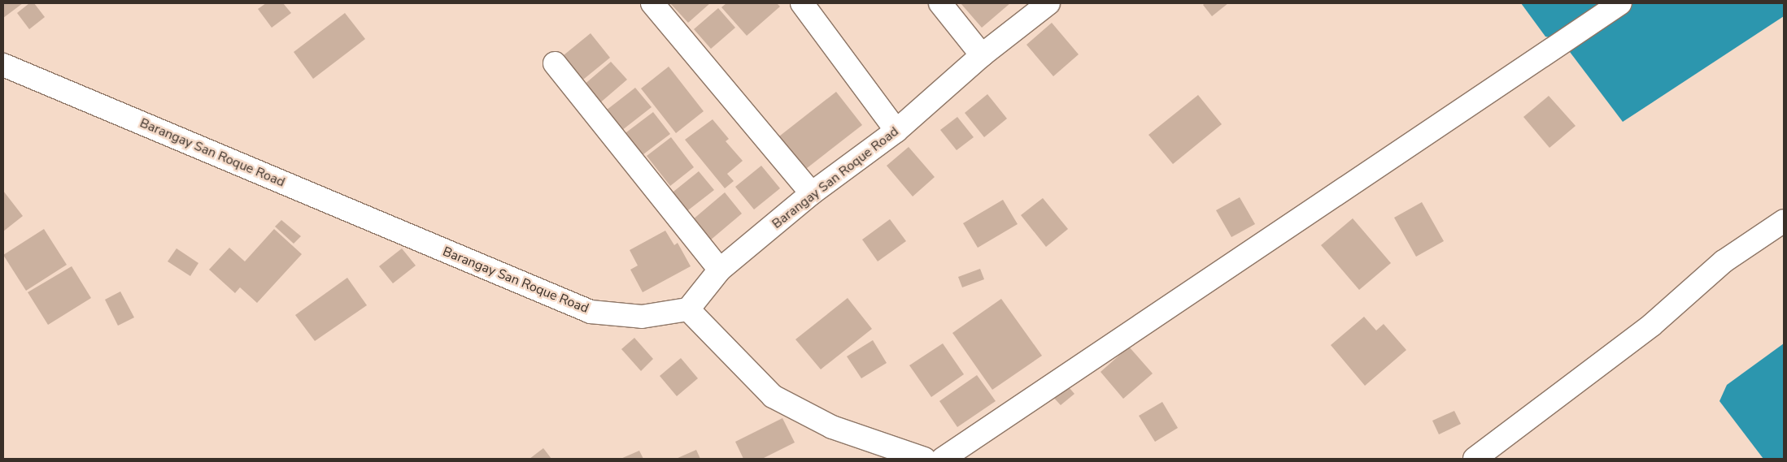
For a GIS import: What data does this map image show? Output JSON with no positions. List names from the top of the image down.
{
  "streets": {
    "street": ["Barangay San Roque Road"]
  }
}
